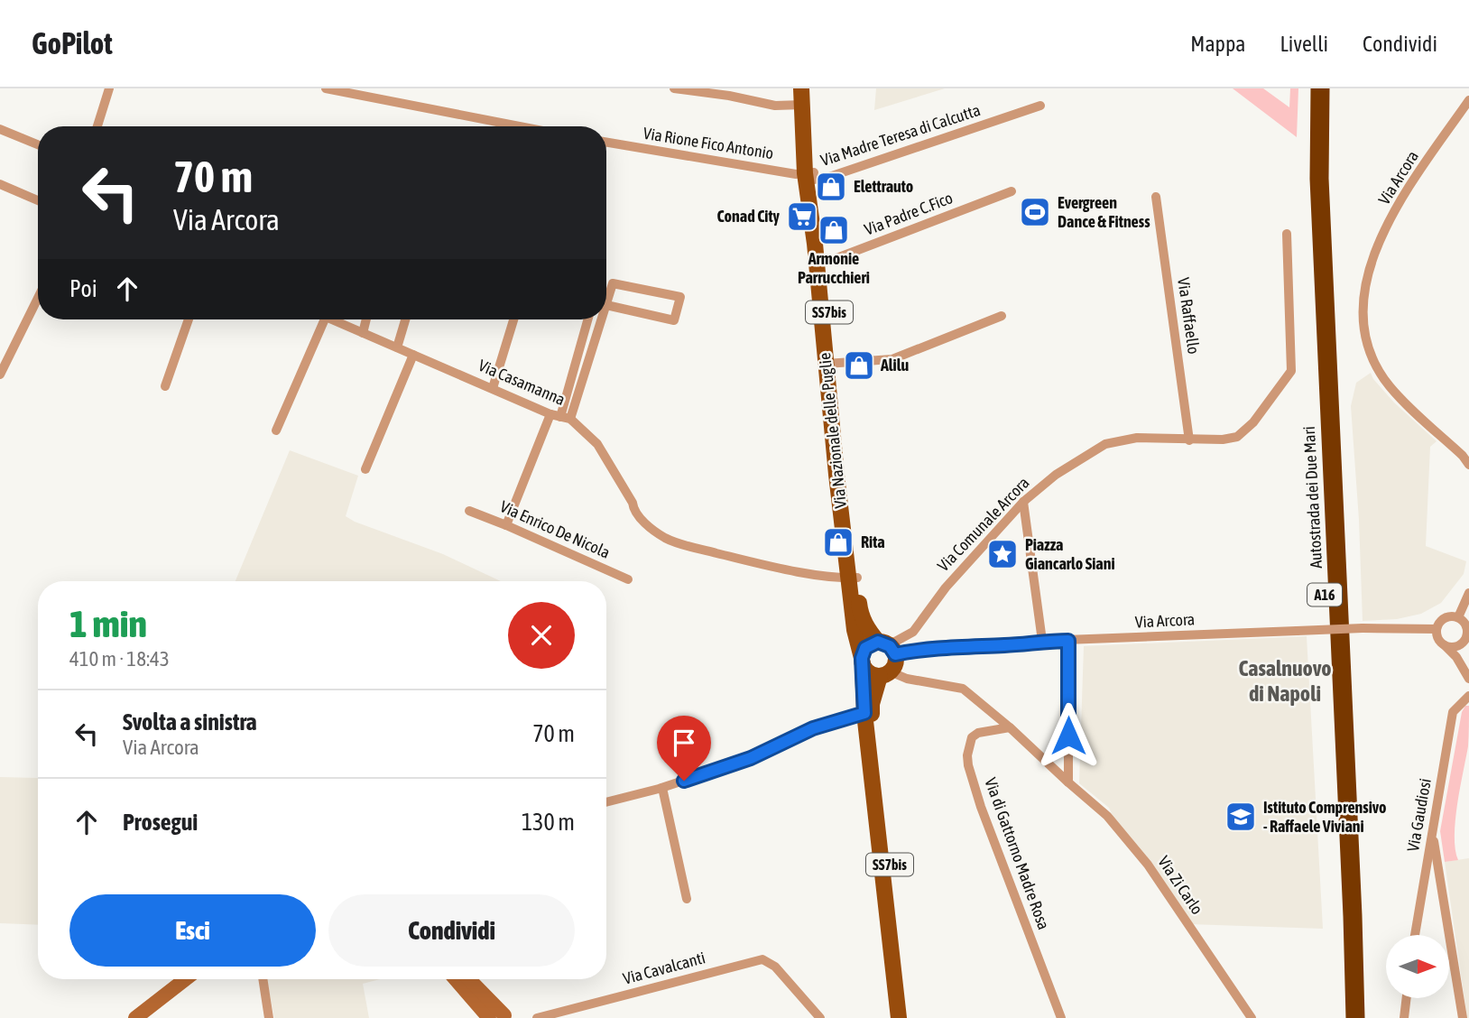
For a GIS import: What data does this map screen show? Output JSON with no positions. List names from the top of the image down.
{
  "streets": {
    "highway": ["Autostrada dei Due Mari", "A16"],
    "main road": ["SS7bis", "Via Nazionale delle Puglie"],
    "street": [
      "Via Madre Teresa di Calcutta",
      "Via Rione Fico Antonio",
      "Via Arcora",
      "Via Padre C.Fico",
      "Via Raffaello",
      "Via Casamanna",
      "Via Comunale Arcora",
      "Via Enrico De Nicola",
      "Via Gaudiosi",
      "Via di Gattorno Madre Rosa",
      "Via Zi Carlo",
      "Via Cavalcanti"
    ]
  },
  "crossings": [
    ["Via Madre Teresa di Calcutta", "Via Rione Fico Antonio"],
    ["Via Madre Teresa di Calcutta", "Via Nazionale delle Puglie"],
    ["Via Rione Fico Antonio", "Via Nazionale delle Puglie"],
    ["Via Arcora", "SS7bis"],
    ["Via Arcora", "Via Nazionale delle Puglie"],
    ["Via Arcora", "Via Comunale Arcora"],
    ["Via Arcora", "Via Zi Carlo"],
    ["Via Padre C.Fico", "Via Nazionale delle Puglie"],
    ["SS7bis", "Via Nazionale delle Puglie"],
    ["SS7bis", "Via Comunale Arcora"],
    ["SS7bis", "Via Zi Carlo"],
    ["Via Raffaello", "Via Comunale Arcora"],
    ["Via Casamanna", "Via Nazionale delle Puglie"],
    ["Via Nazionale delle Puglie", "Via Comunale Arcora"],
    ["Via Nazionale delle Puglie", "Via Zi Carlo"],
    ["Via Comunale Arcora", "Via Zi Carlo"],
    ["Via di Gattorno Madre Rosa", "Via Zi Carlo"]
  ],
  "districts": ["Casalnuovo di Napoli"],
  "places": {
    "shop": [
      "Elettrauto",
      "Armonie Parrucchieri",
      "Alilu",
      "Rita"
    ],
    "sports": ["Evergreen Dance & Fitness"],
    "supermarket": ["Conad City"],
    "place": ["Piazza Giancarlo Siani"],
    "school or university": ["Istituto Comprensivo - Raffaele Viviani"]
  },
  "north": "right",
  "page": {
    "header": "GoPilot",
    "nav": ["Mappa", "Livelli", "Condividi"],
    "turn": ["70 m", "Via Arcora"],
    "then": "Poi",
    "heading": ["1 min", "410 m · 18:43"],
    "list": [
      {
        "name": "Svolta a sinistra",
        "note": "Via Arcora",
        "value": "70 m"
      },
      {
        "name": "Prosegui",
        "value": "130 m"
      }
    ],
    "buttons": ["Esci", "Condividi"]
  }
}
